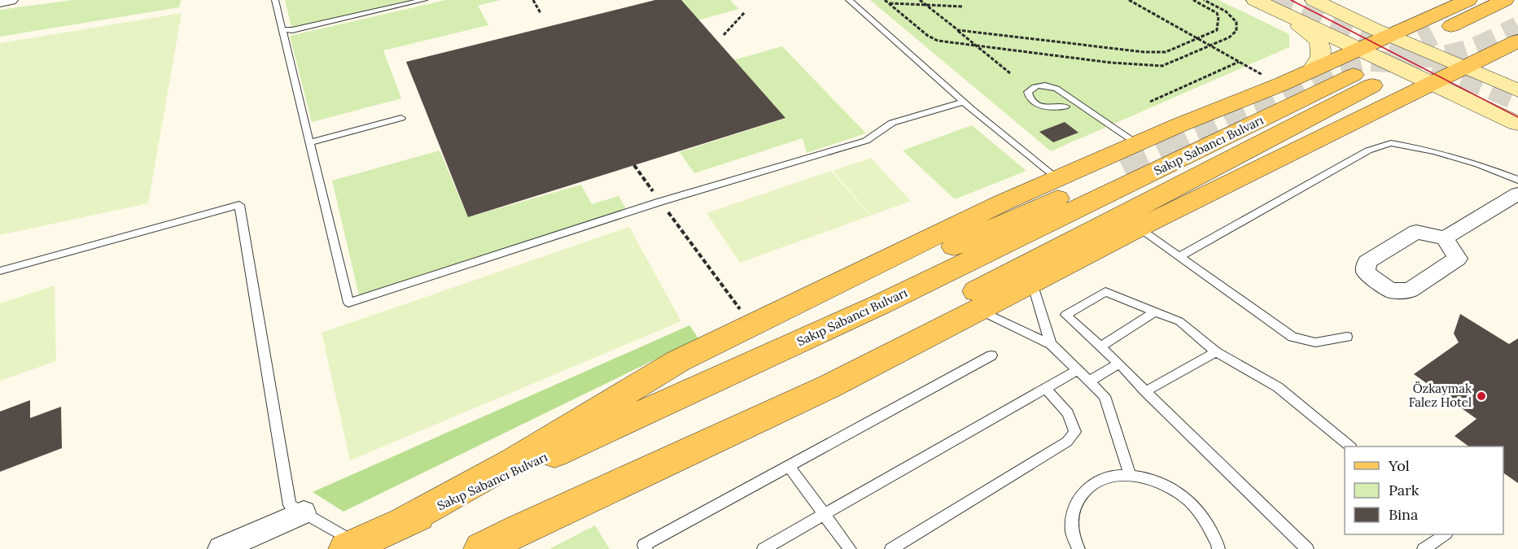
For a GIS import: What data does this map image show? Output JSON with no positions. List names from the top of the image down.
{
  "streets": {
    "main road": ["Sakıp Sabancı Bulvarı"]
  },
  "places": ["Özkaymak Falez Hotel"],
  "legend": ["Yol", "Park", "Bina"]
}
